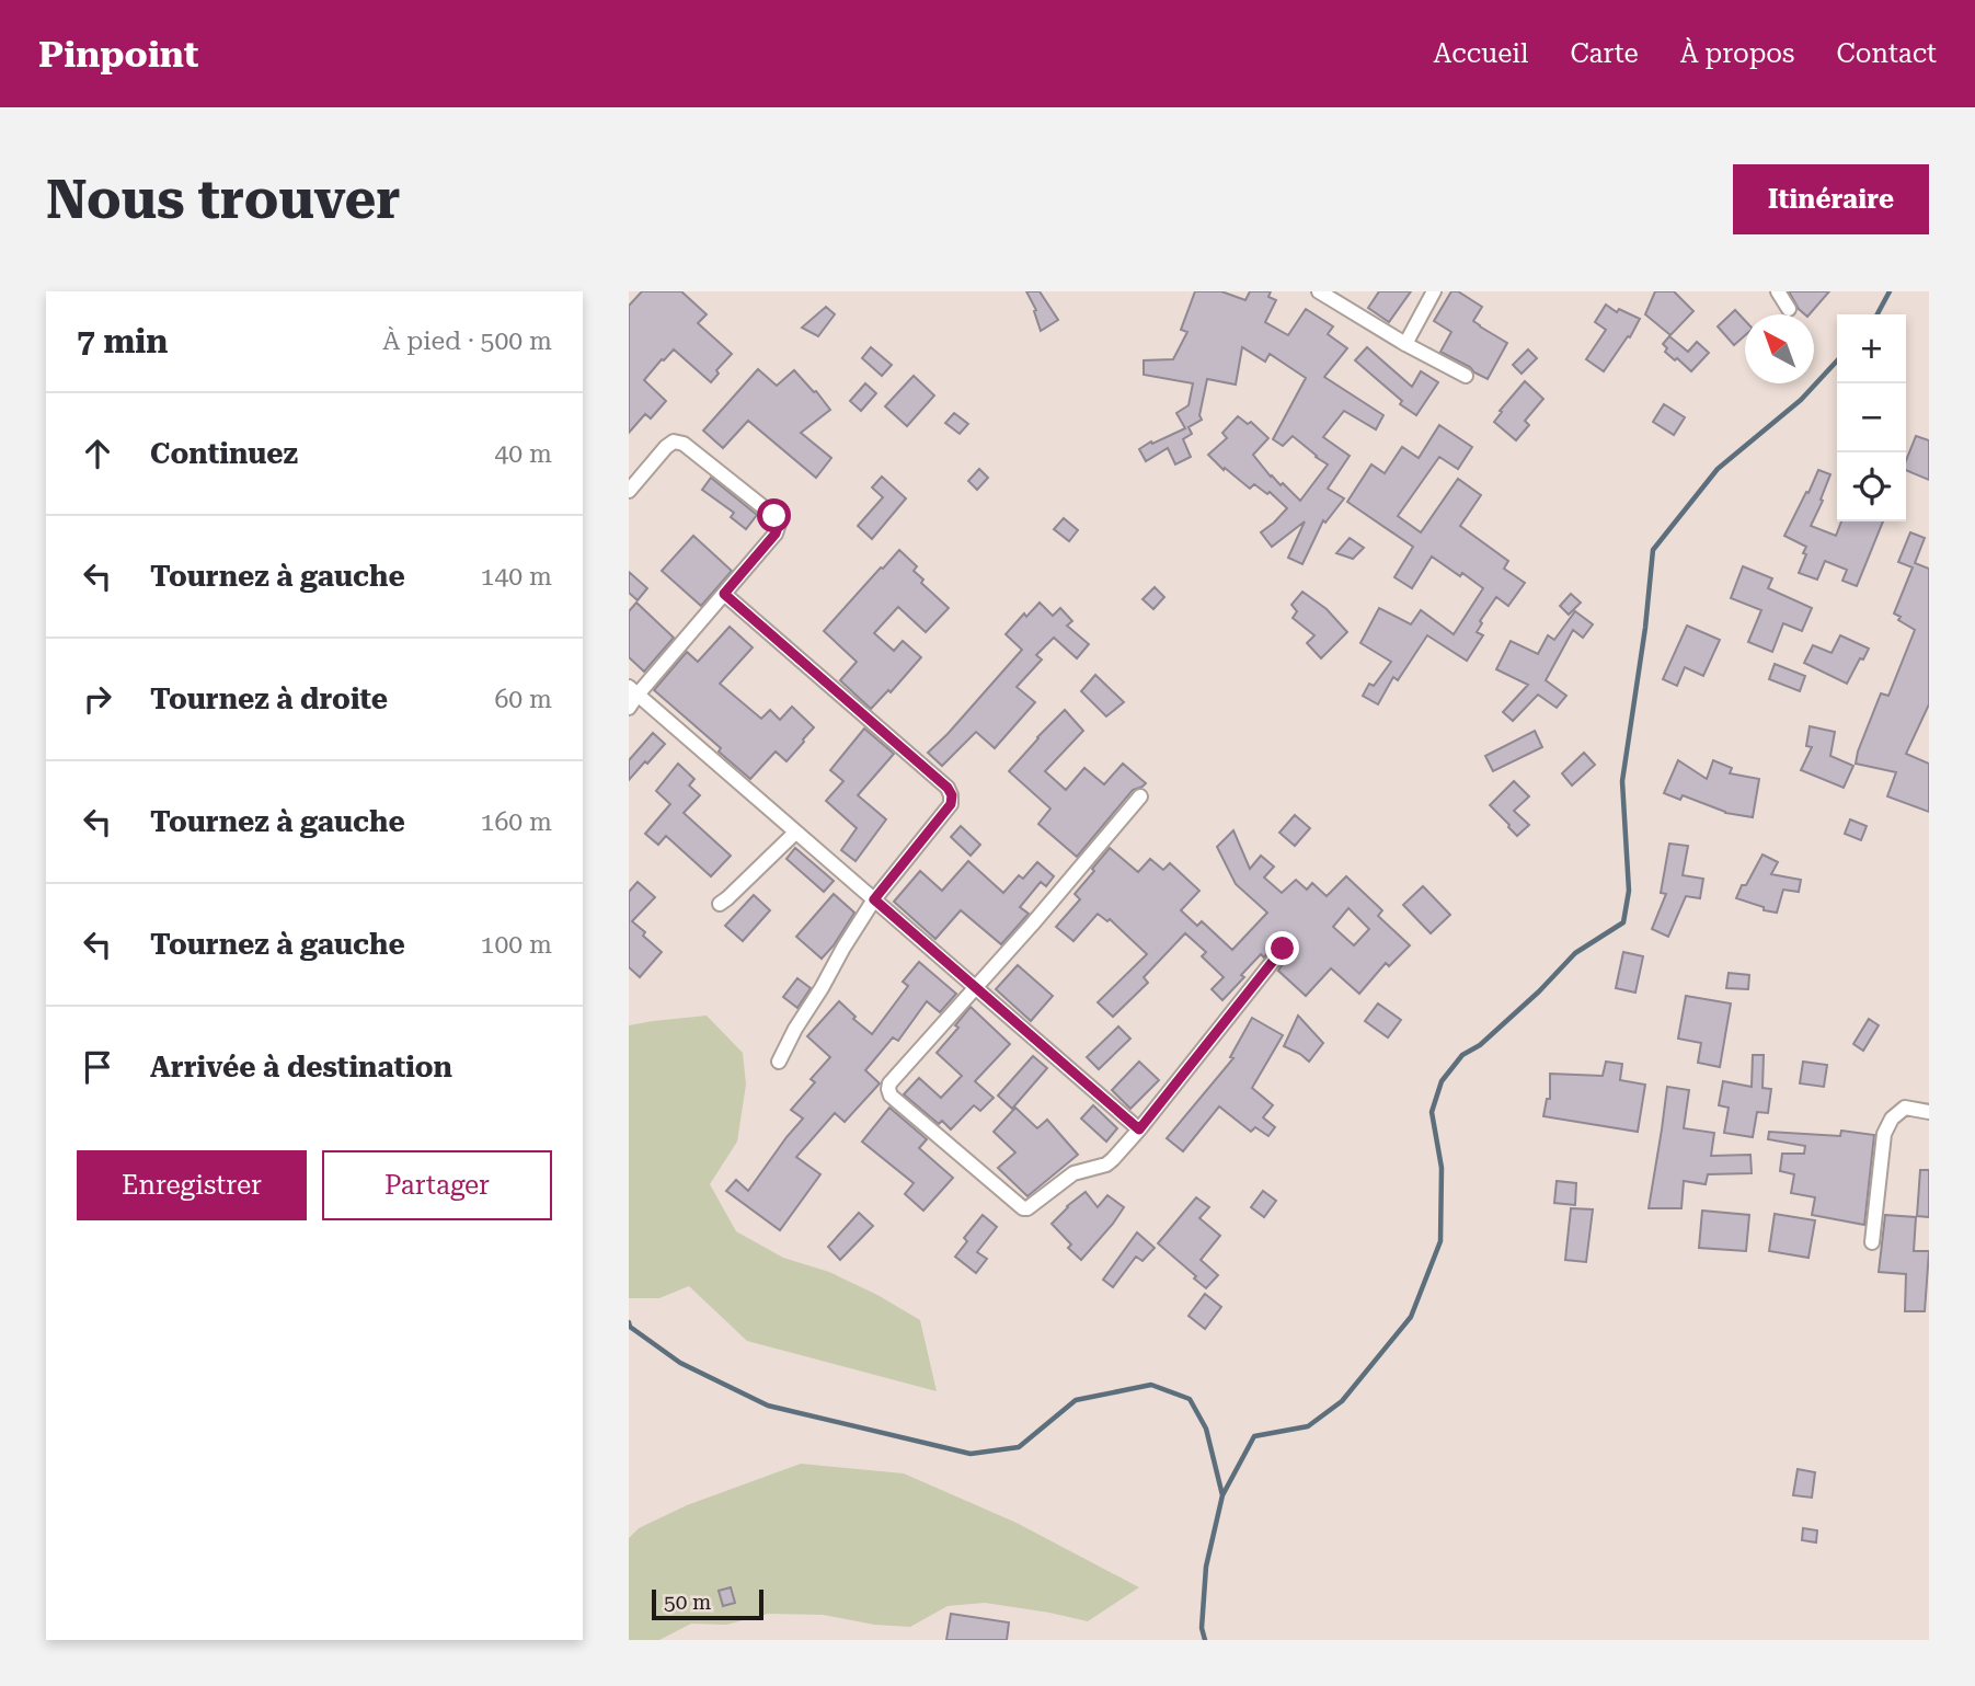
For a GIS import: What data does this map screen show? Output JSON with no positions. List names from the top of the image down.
{
  "scale_bar": "50 m",
  "north": "top left",
  "page": {
    "header": "Pinpoint",
    "nav": [
      "Accueil",
      "Carte",
      "À propos",
      "Contact"
    ],
    "buttons": [
      "Itinéraire",
      ["Enregistrer", "Partager"]
    ],
    "title": "Nous trouver",
    "heading": ["7 min", "À pied · 500 m"],
    "map_buttons": ["+", "−"],
    "list": [
      ["Continuez", "40 m"],
      ["Tournez à gauche", "140 m"],
      ["Tournez à droite", "60 m"],
      ["Tournez à gauche", "160 m"],
      ["Tournez à gauche", "100 m"],
      "Arrivée à destination"
    ],
    "scale": "50 m"
  }
}
